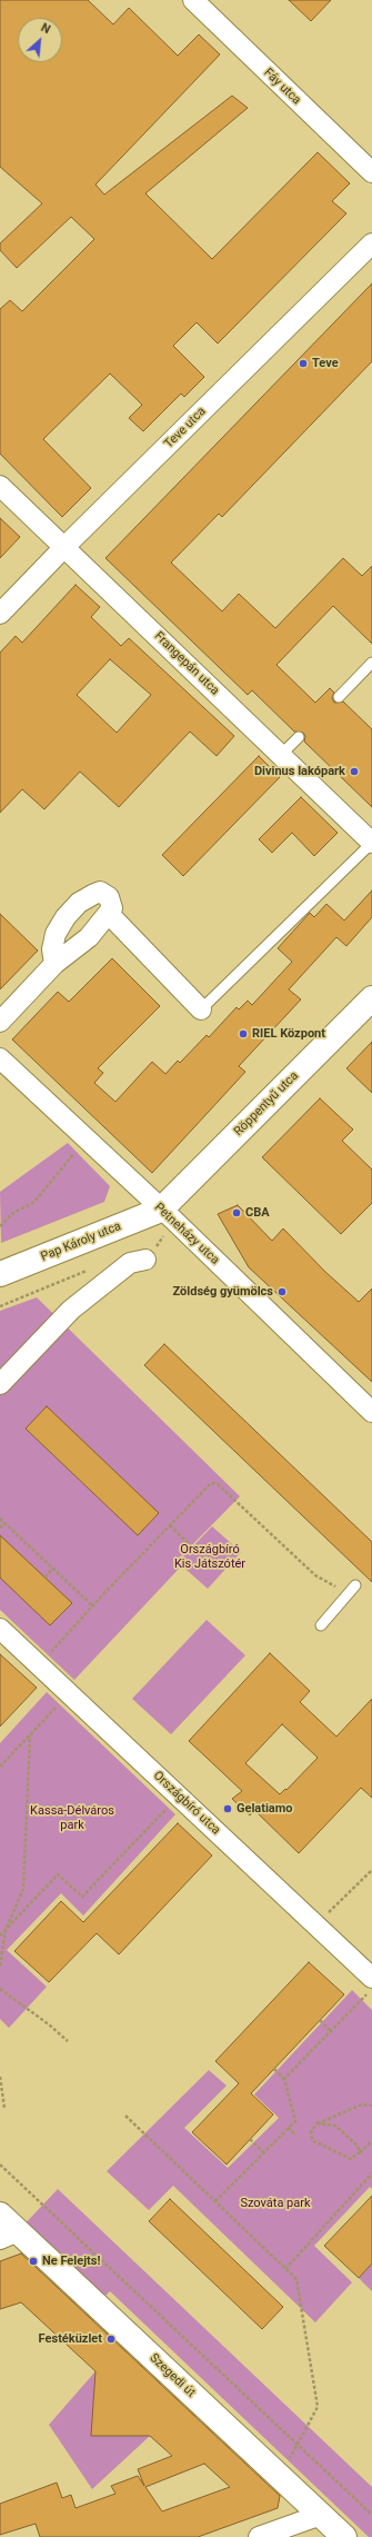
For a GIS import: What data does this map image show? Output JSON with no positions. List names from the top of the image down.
{
  "streets": {
    "street": [
      "Fáy utca",
      "Teve utca",
      "Frangepán utca",
      "Röppentyű utca",
      "Petneházy utca",
      "Pap Károly utca",
      "Országbíró utca",
      "Szegedi út"
    ]
  },
  "crossings": [
    ["Teve utca", "Frangepán utca"],
    ["Röppentyű utca", "Petneházy utca"],
    ["Röppentyű utca", "Pap Károly utca"],
    ["Petneházy utca", "Pap Károly utca"]
  ],
  "parks": ["Országbíró Kis Játszótér", "Kassa-Délváros park", "Szováta park"],
  "places": [
    "Teve",
    "Divinus lakópark",
    "RIEL Központ",
    "CBA",
    "Zöldség gyümölcs",
    "Gelatiamo",
    "Ne Felejts!",
    "Festéküzlet"
  ],
  "north": "top right"
}
